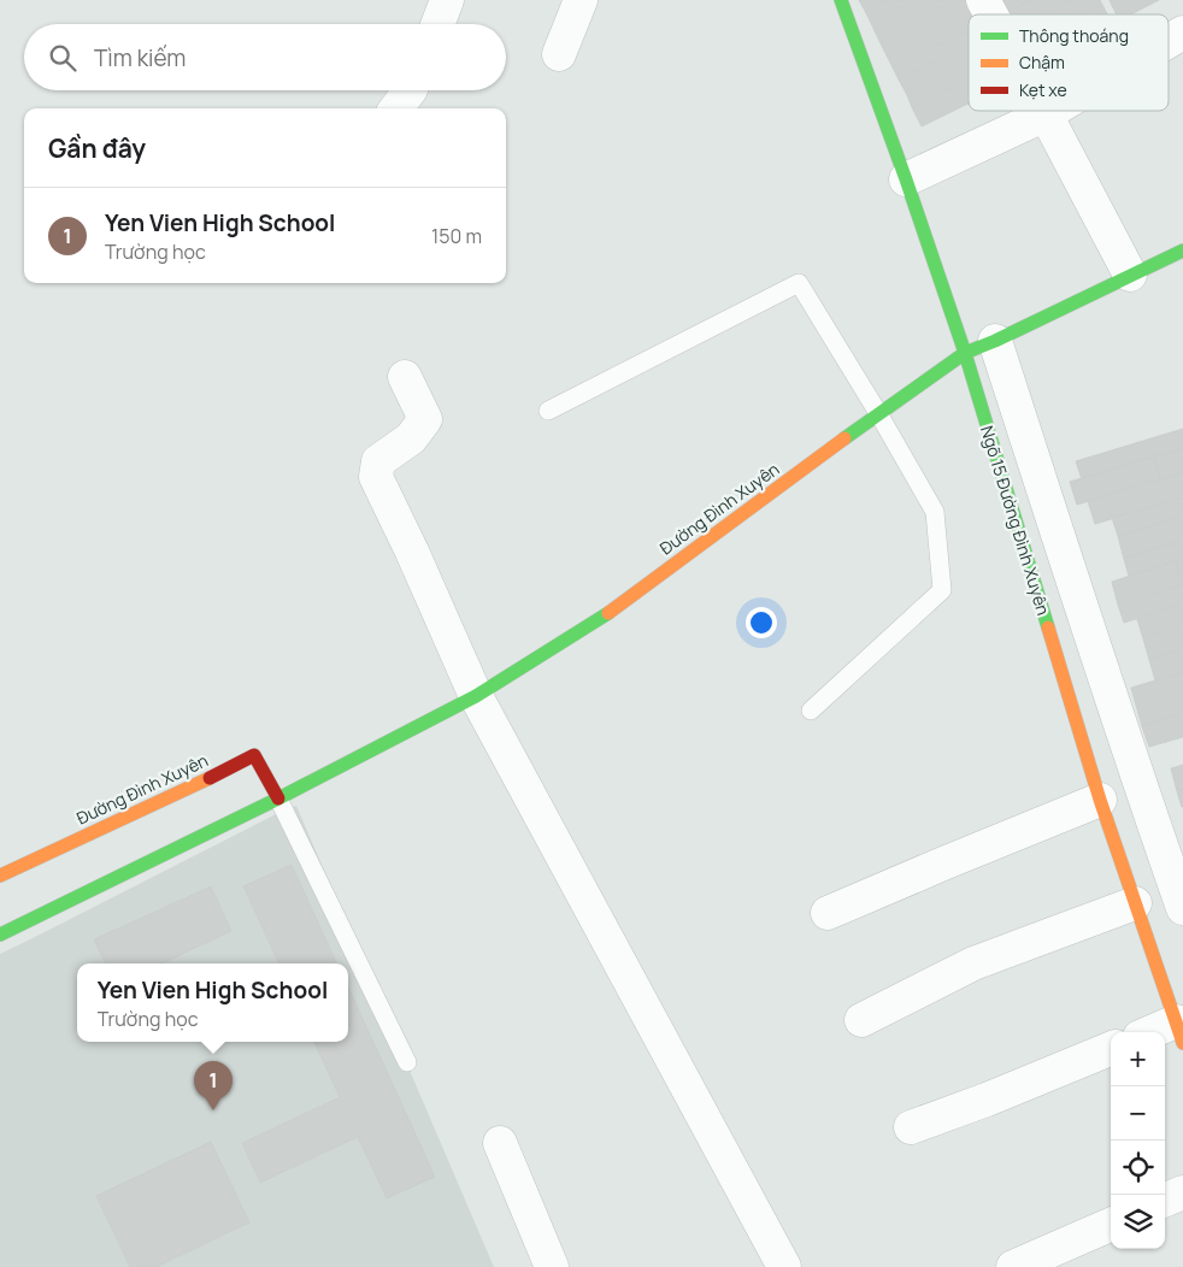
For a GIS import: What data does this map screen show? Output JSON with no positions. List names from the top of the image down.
{
  "streets": {
    "street": ["Đường Đình Xuyên", "Ngõ 15 Đường Đình Xuyên"]
  },
  "crossings": [
    ["Đường Đình Xuyên", "Ngõ 15 Đường Đình Xuyên"]
  ],
  "legend": ["Thông thoáng", "Chậm", "Kẹt xe"],
  "page": {
    "search": "Tìm kiếm",
    "heading": "Gần đây",
    "list": [
      {
        "mark": "1",
        "name": "Yen Vien High School",
        "note": "Trường học",
        "value": "150 m"
      }
    ],
    "popup": ["Yen Vien High School", "Trường học"],
    "map_buttons": ["+", "−"],
    "pins": "1"
  }
}
